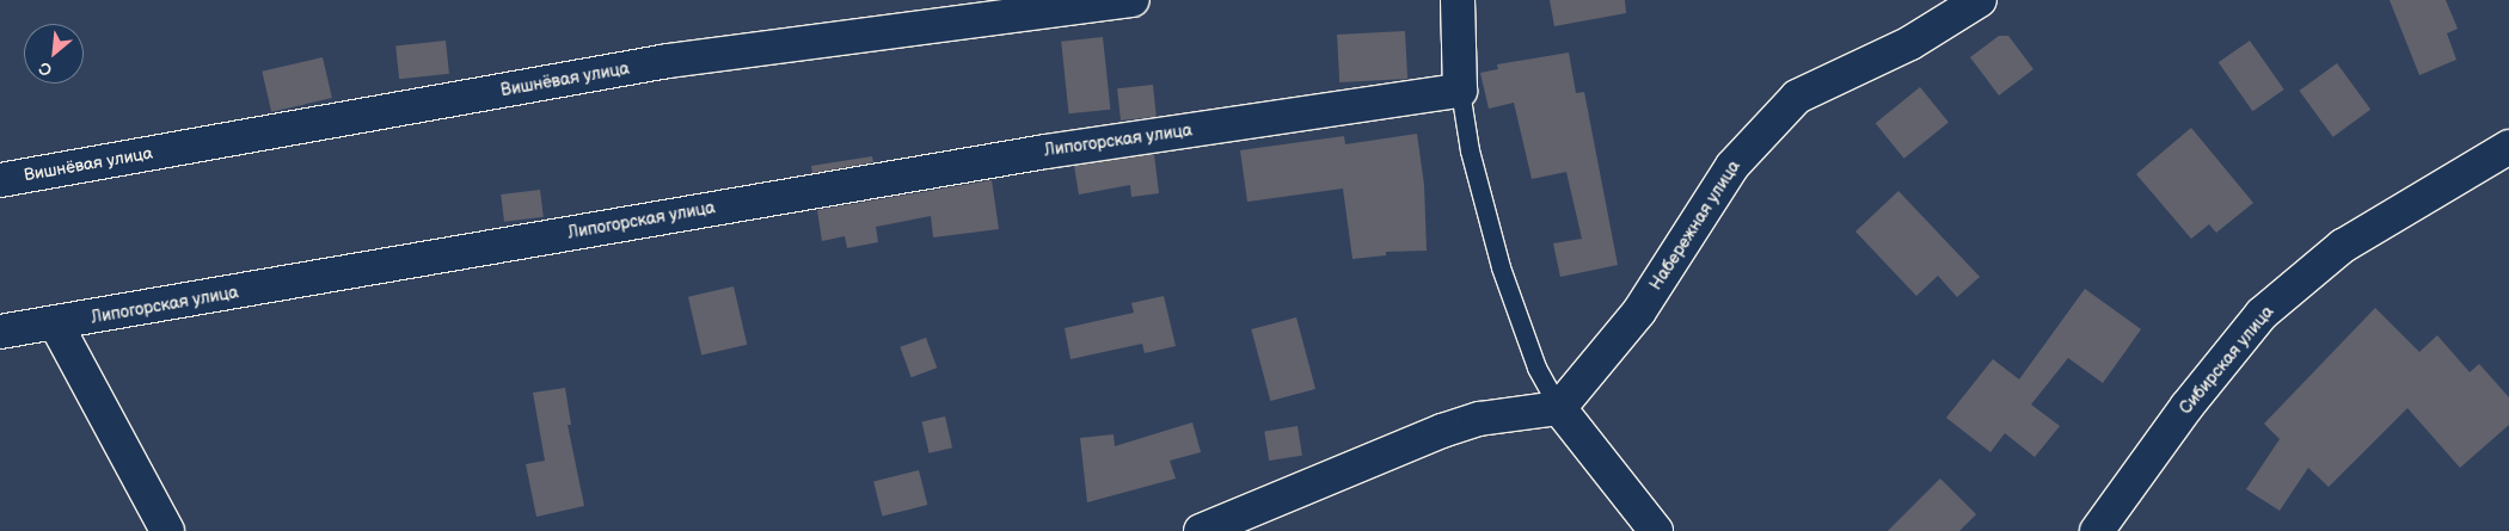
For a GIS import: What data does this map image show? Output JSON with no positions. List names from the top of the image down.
{
  "streets": {
    "street": [
      "Вишнёвая улица",
      "Липогорская улица",
      "Набережная улица",
      "Сибирская улица"
    ]
  },
  "north": "bottom left"
}
